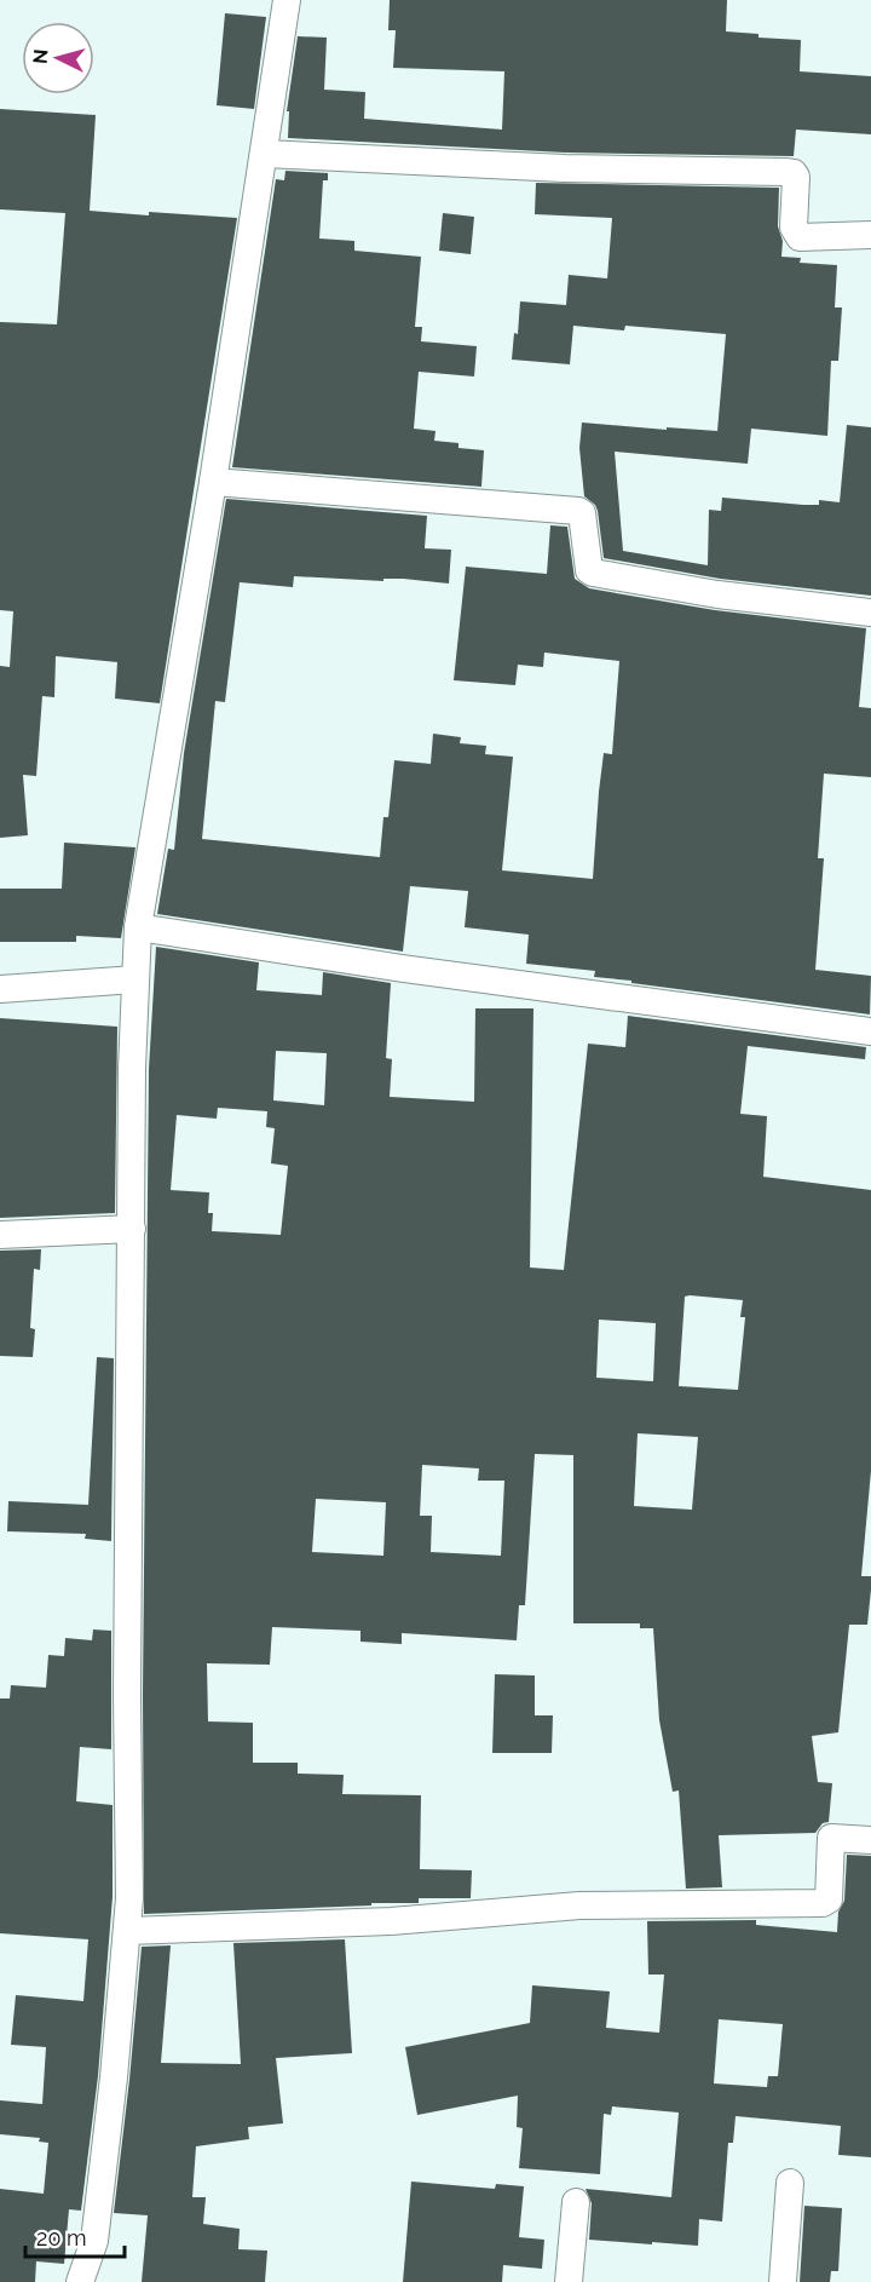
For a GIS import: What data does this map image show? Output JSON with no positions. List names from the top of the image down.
{
  "scale_bar": "20 m",
  "north": "left"
}
